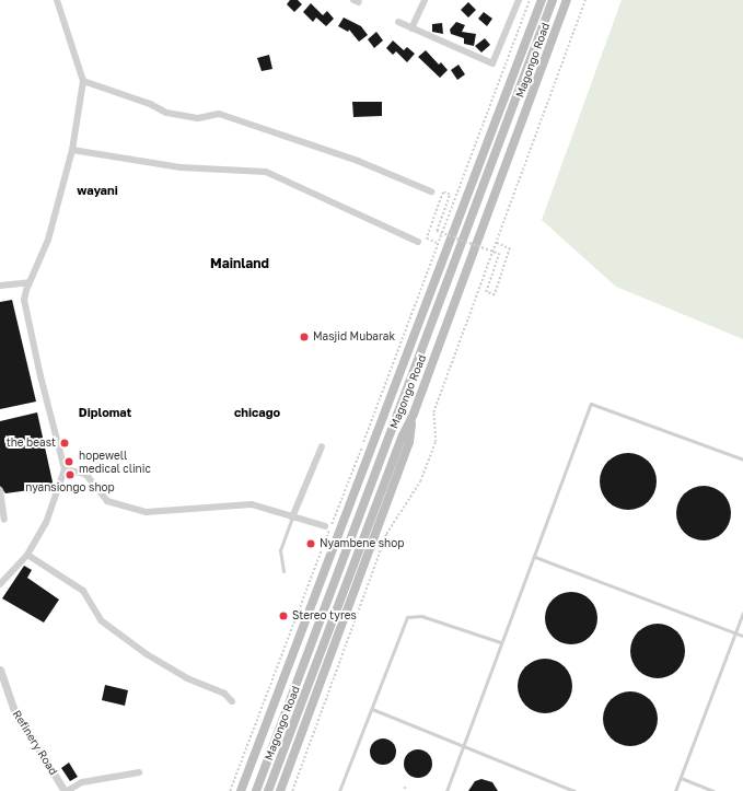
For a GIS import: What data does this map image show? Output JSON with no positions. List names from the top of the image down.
{
  "streets": {
    "main road": ["Magongo Road"],
    "street": ["Refinery Road"]
  },
  "districts": [
    "wayani",
    "Mainland",
    "Diplomat",
    "chicago"
  ],
  "places": [
    "Masjid Mubarak",
    "the beast",
    "hopewell medical clinic",
    "nyansiongo shop",
    "Nyambene shop",
    "Stereo tyres"
  ]
}
